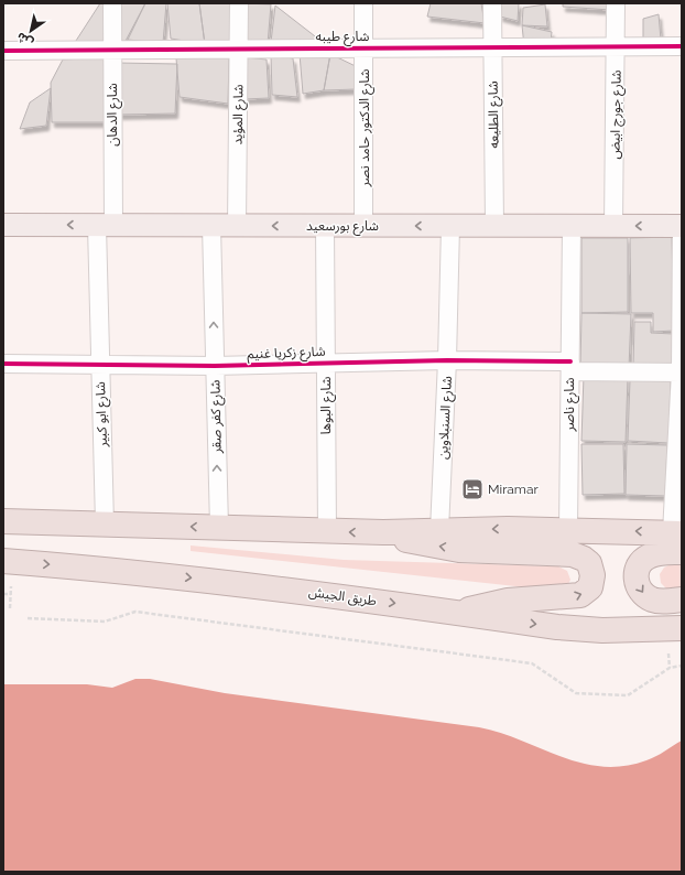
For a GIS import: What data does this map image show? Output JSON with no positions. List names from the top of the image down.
{
  "streets": {
    "highway": ["طريق الجيش"],
    "main road": ["شارع بورسعيد"],
    "street": [
      "شارع طيبه",
      "شارع الدهان",
      "شارع المؤيد",
      "شارع الطليعه",
      "شارع جورج ابيض",
      "شارع الدكتور حامد نصر",
      "شارع زكريا غنيم",
      "شارع ناصر",
      "شارع البوها",
      "شارع ابو كبير",
      "شارع كفر صقر",
      "شارع السنبلاوين"
    ]
  },
  "crossings": [
    ["شارع طيبه", "شارع الدهان"],
    ["شارع طيبه", "شارع المؤيد"],
    ["شارع طيبه", "شارع الطليعه"],
    ["شارع طيبه", "شارع جورج ابيض"],
    ["شارع طيبه", "شارع الدكتور حامد نصر"],
    ["شارع الدهان", "شارع بورسعيد"],
    ["شارع الدهان", "شارع ابو كبير"],
    ["شارع المؤيد", "شارع بورسعيد"],
    ["شارع الطليعه", "شارع بورسعيد"],
    ["شارع جورج ابيض", "شارع بورسعيد"],
    ["شارع الدكتور حامد نصر", "شارع بورسعيد"],
    ["شارع بورسعيد", "شارع ناصر"],
    ["شارع بورسعيد", "شارع البوها"],
    ["شارع بورسعيد", "شارع ابو كبير"],
    ["شارع بورسعيد", "شارع كفر صقر"],
    ["شارع بورسعيد", "شارع السنبلاوين"],
    ["شارع زكريا غنيم", "شارع ناصر"],
    ["شارع زكريا غنيم", "شارع البوها"],
    ["شارع زكريا غنيم", "شارع ابو كبير"],
    ["شارع زكريا غنيم", "شارع كفر صقر"],
    ["شارع زكريا غنيم", "شارع السنبلاوين"]
  ],
  "one_way": ["شارع بورسعيد", "شارع كفر صقر"],
  "places": {
    "hotel": ["Miramar"]
  },
  "north": "bottom left"
}
